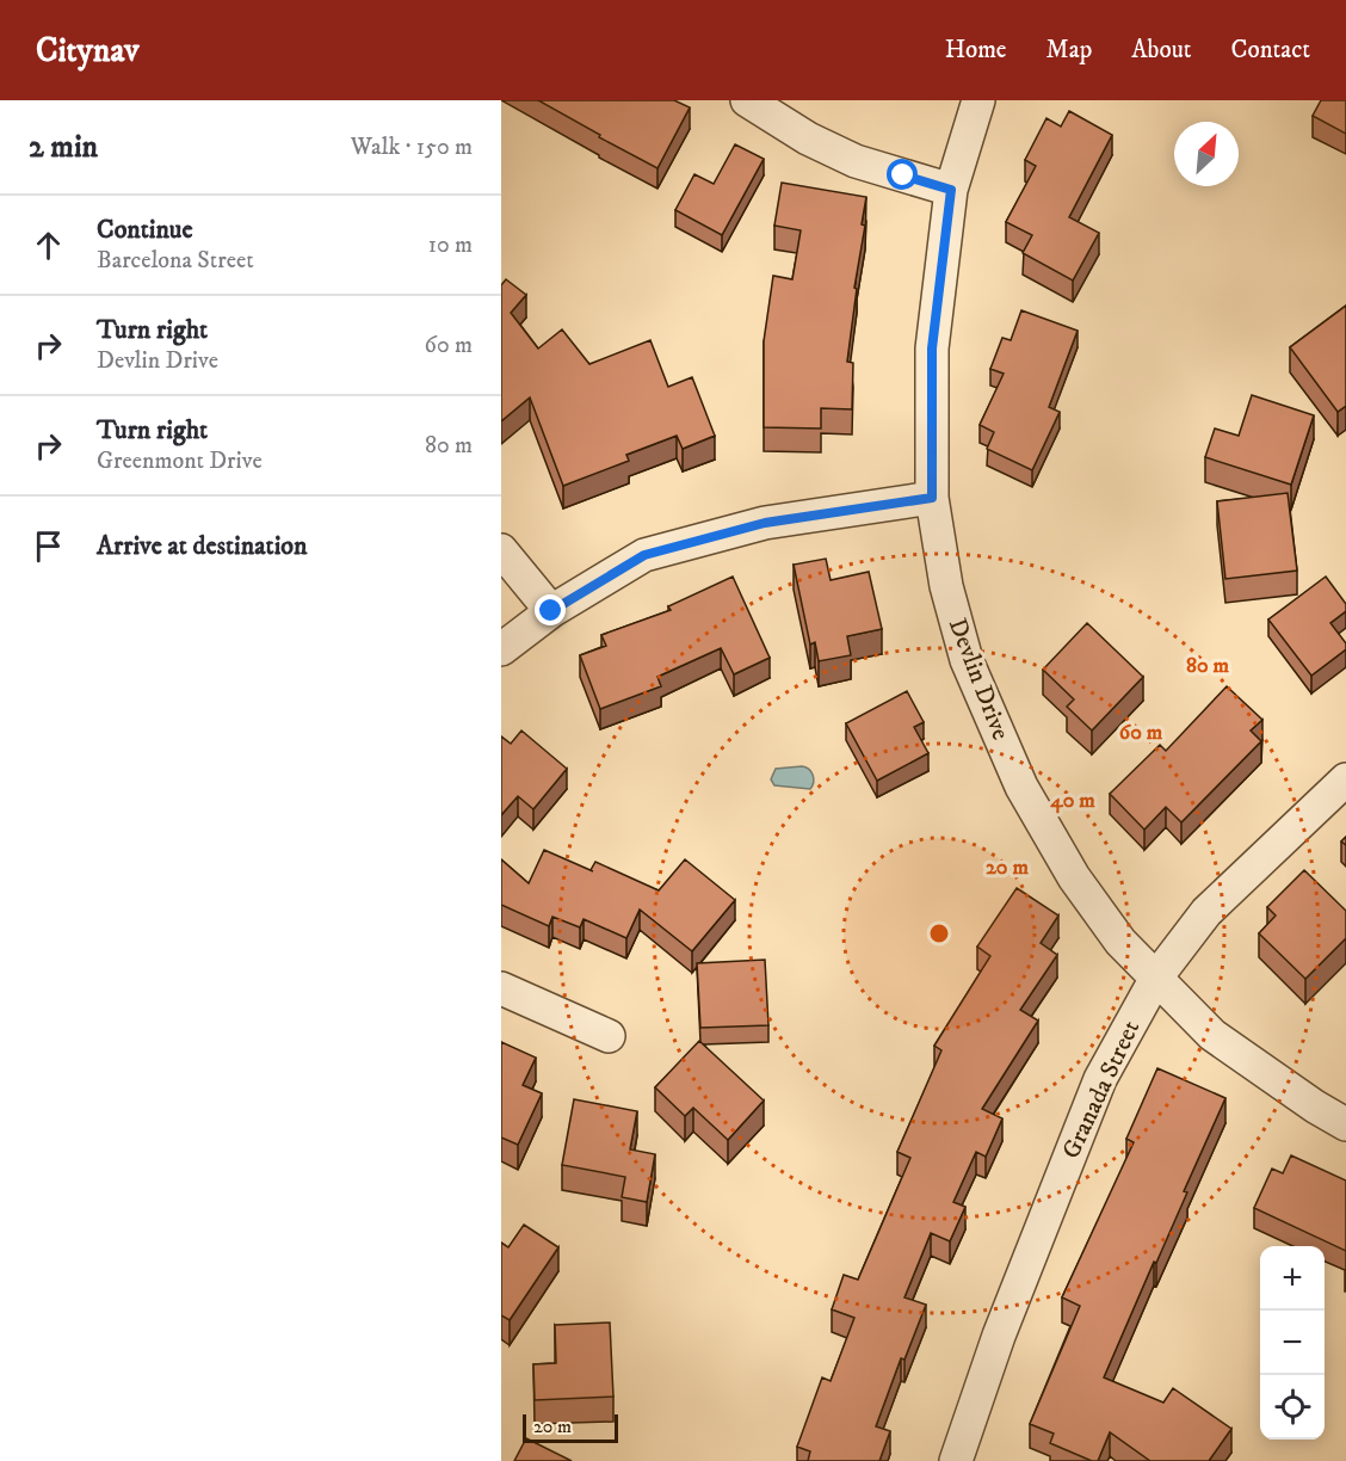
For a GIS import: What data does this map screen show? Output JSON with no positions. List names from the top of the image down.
{
  "streets": {
    "street": ["Devlin Drive", "Granada Street"]
  },
  "crossings": [
    ["Devlin Drive", "Granada Street"]
  ],
  "scale_bar": "20 m",
  "north": "top right",
  "page": {
    "header": "Citynav",
    "nav": [
      "Home",
      "Map",
      "About",
      "Contact"
    ],
    "heading": ["2 min", "Walk · 150 m"],
    "list": [
      ["Continue", "Barcelona Street", "10 m"],
      ["Turn right", "Devlin Drive", "60 m"],
      ["Turn right", "Greenmont Drive", "80 m"],
      "Arrive at destination"
    ],
    "map_buttons": ["+", "−"],
    "scale": "20 m"
  },
  "rings": [
    "80 m",
    "60 m",
    "40 m",
    "20 m"
  ]
}
